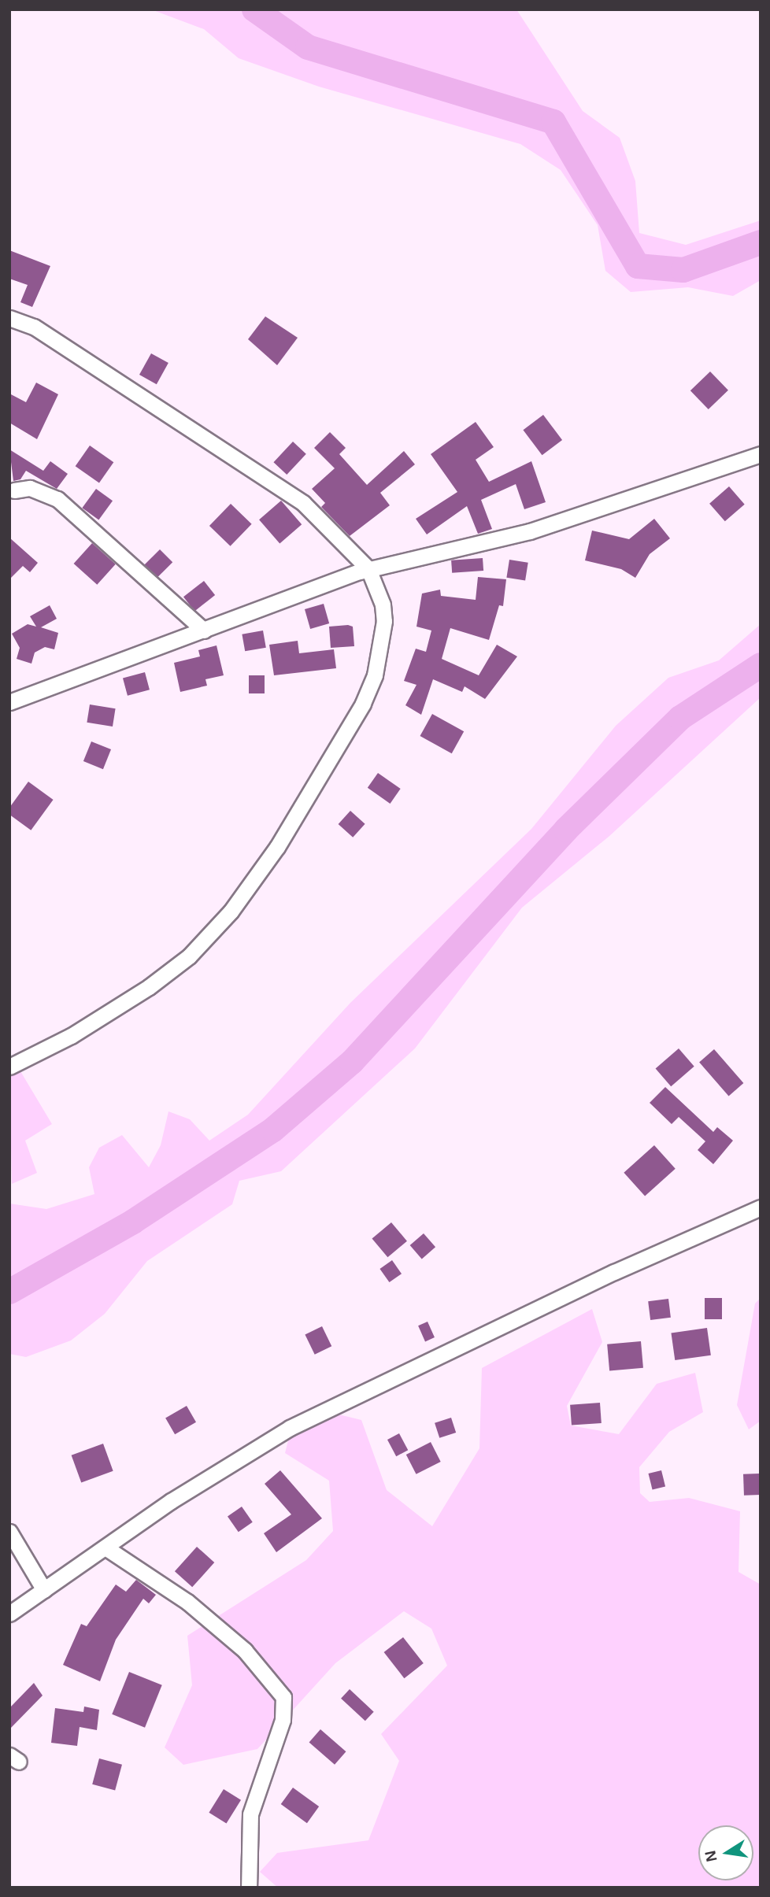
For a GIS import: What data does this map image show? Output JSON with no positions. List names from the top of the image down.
{
  "north": "left"
}
